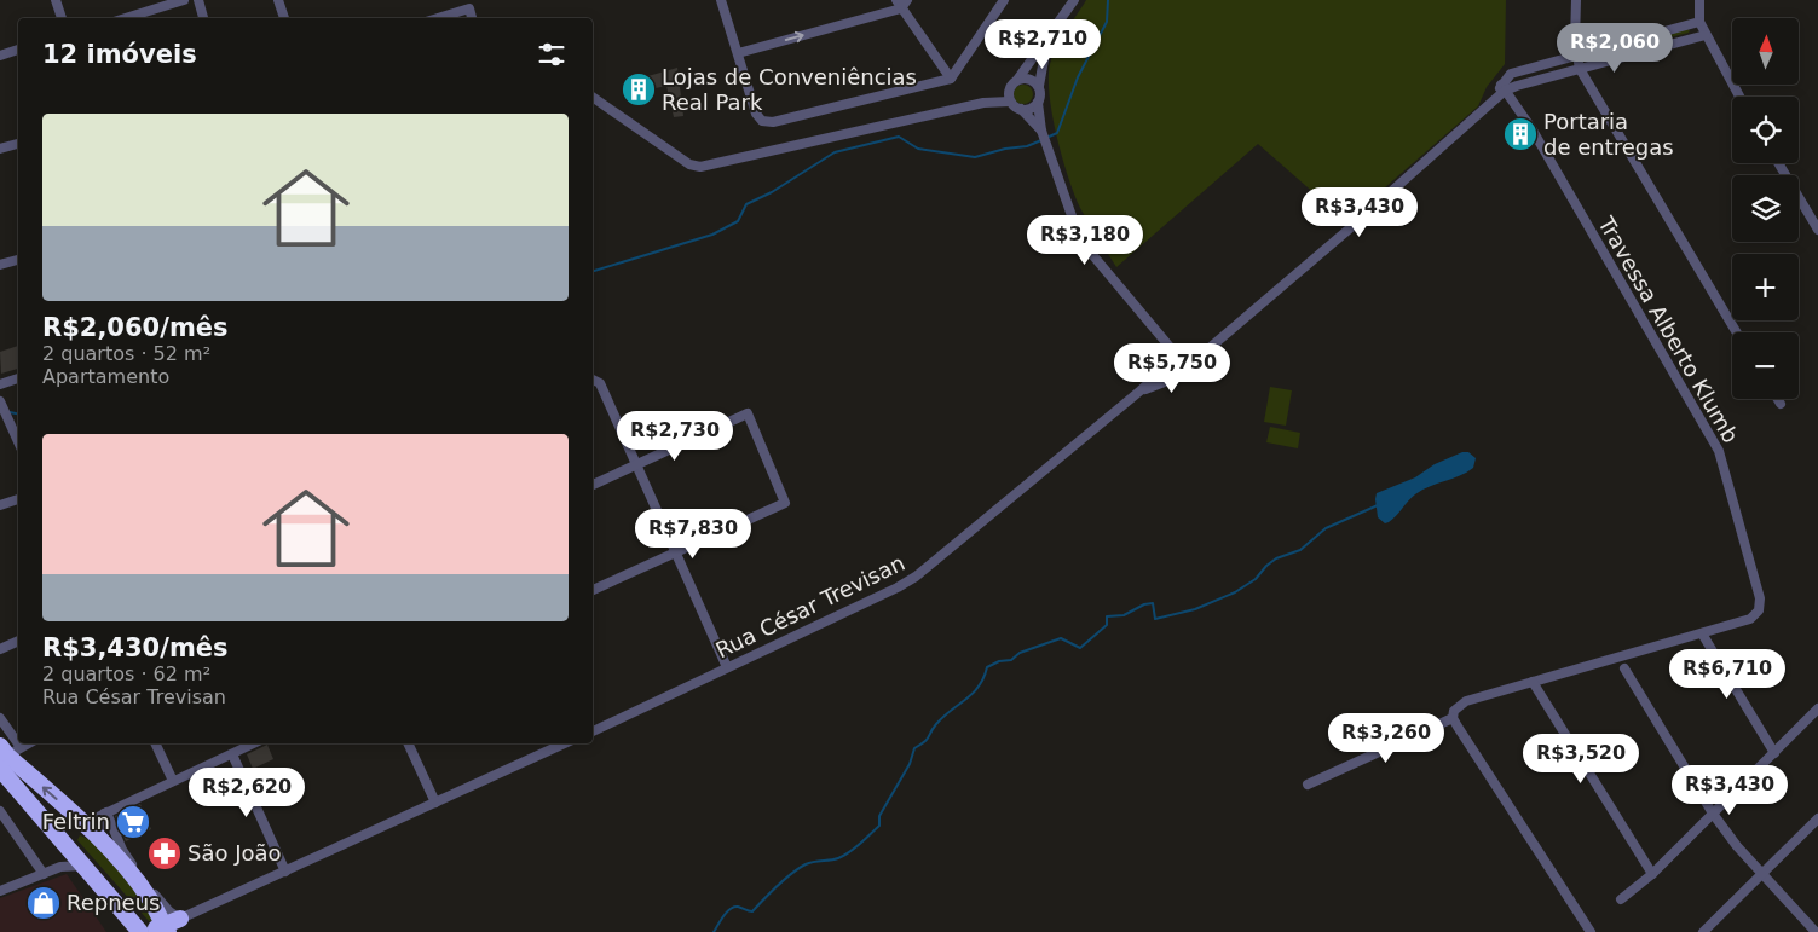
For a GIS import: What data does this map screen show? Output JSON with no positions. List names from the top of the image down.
{
  "streets": {
    "street": ["Travessa Alberto Klumb", "Rua César Trevisan"]
  },
  "crossings": [
    ["Travessa Alberto Klumb", "Rua César Trevisan"]
  ],
  "places": {
    "building": ["Lojas de Conveniências Real Park", "Portaria de entregas"],
    "supermarket": ["Feltrin"],
    "pharmacy": ["São João"],
    "shop": ["Repneus"]
  },
  "north": "top",
  "page": {
    "map_buttons": ["+", "−"],
    "heading": "12 imóveis",
    "price": [
      "R$2,710",
      "R$2,060",
      "R$3,430",
      "R$3,180",
      "R$5,750",
      "R$2,730",
      "R$7,830",
      "R$6,710",
      "R$3,260",
      "R$3,520",
      "R$3,430",
      "R$2,620"
    ],
    "list": [
      {
        "name": "R$2,060/mês",
        "note": "2 quartos · 52 m² · Apartamento"
      },
      {
        "name": "R$3,430/mês",
        "note": "2 quartos · 62 m² · Rua César Trevisan"
      }
    ]
  }
}
